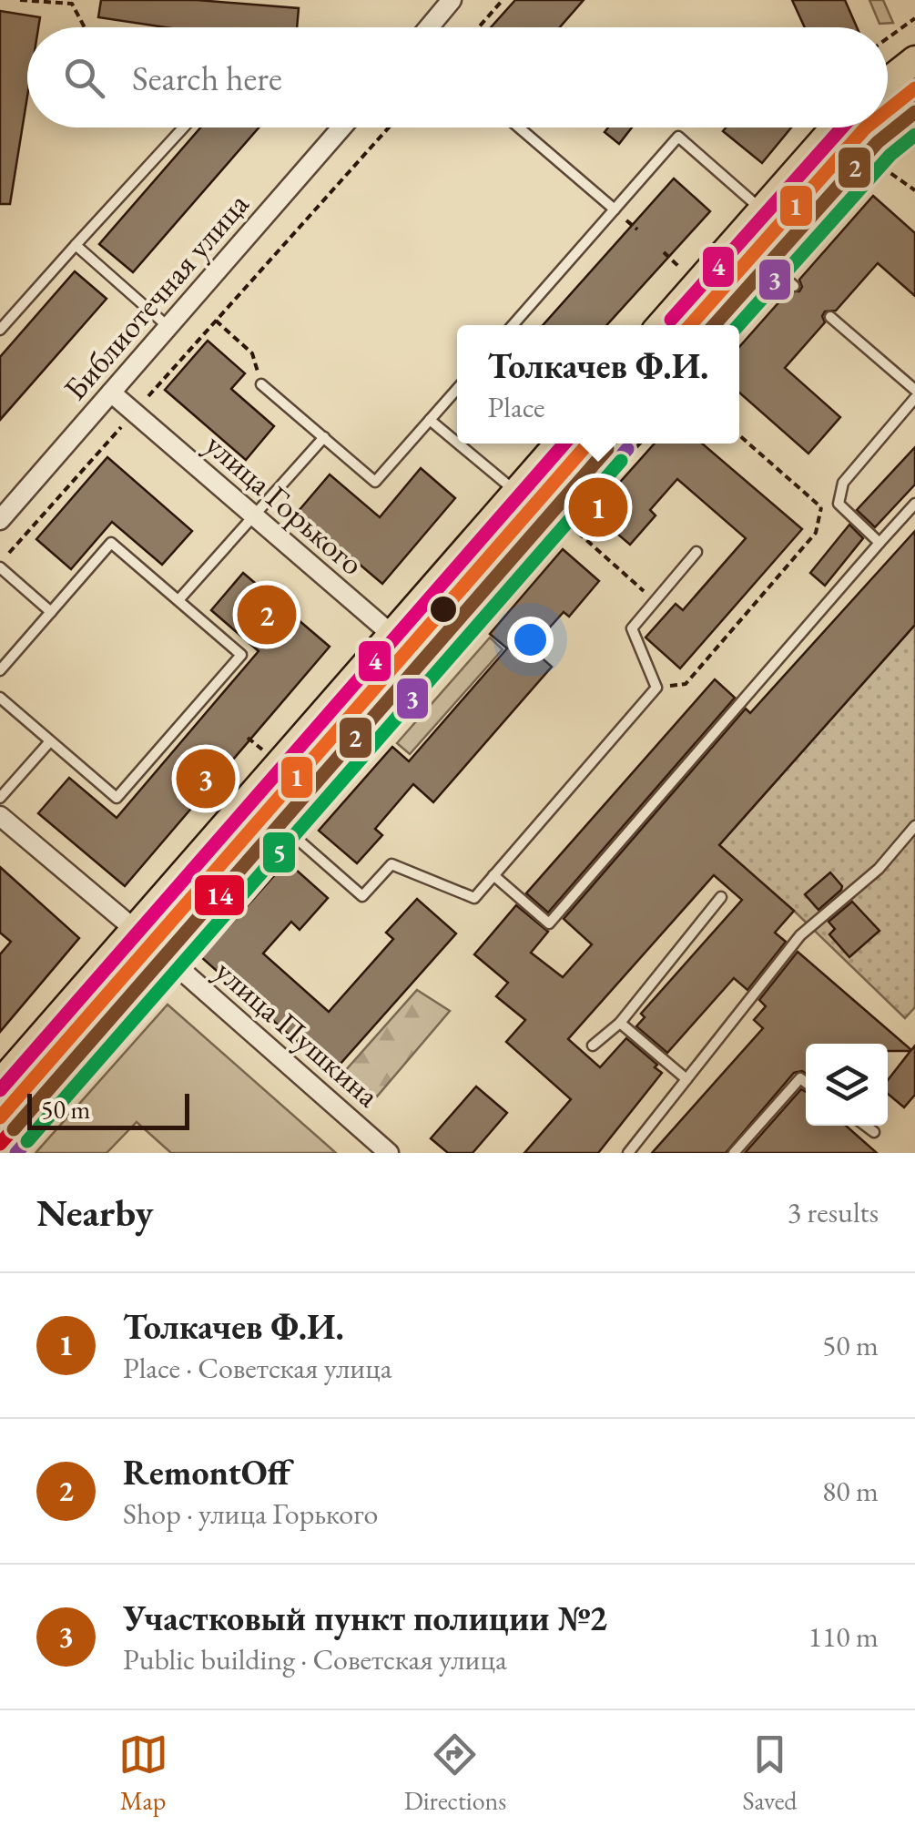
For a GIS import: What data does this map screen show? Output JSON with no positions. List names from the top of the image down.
{
  "streets": {
    "street": ["Библиотечная улица", "улица Горького", "улица Пушкина"]
  },
  "crossings": [
    ["Библиотечная улица", "улица Горького"]
  ],
  "lines": [
    "transit line 1",
    "transit line 14",
    "transit line 2",
    "transit line 4",
    "transit line 3",
    "transit line 5"
  ],
  "scale_bar": "50 m",
  "page": {
    "search": "Search here",
    "popup": ["Толкачев Ф.И.", "Place"],
    "pins": ["1", "2", "3"],
    "scale": "50 m",
    "heading": ["Nearby", "3 results"],
    "list": [
      {
        "mark": "1",
        "name": "Толкачев Ф.И.",
        "note": "Place · Советская улица",
        "value": "50 m"
      },
      {
        "mark": "2",
        "name": "RemontOff",
        "note": "Shop · улица Горького",
        "value": "80 m"
      },
      {
        "mark": "3",
        "name": "Участковый пункт полиции №2",
        "note": "Public building · Советская улица",
        "value": "110 m"
      }
    ],
    "nav": ["Map", "Directions", "Saved"]
  }
}
